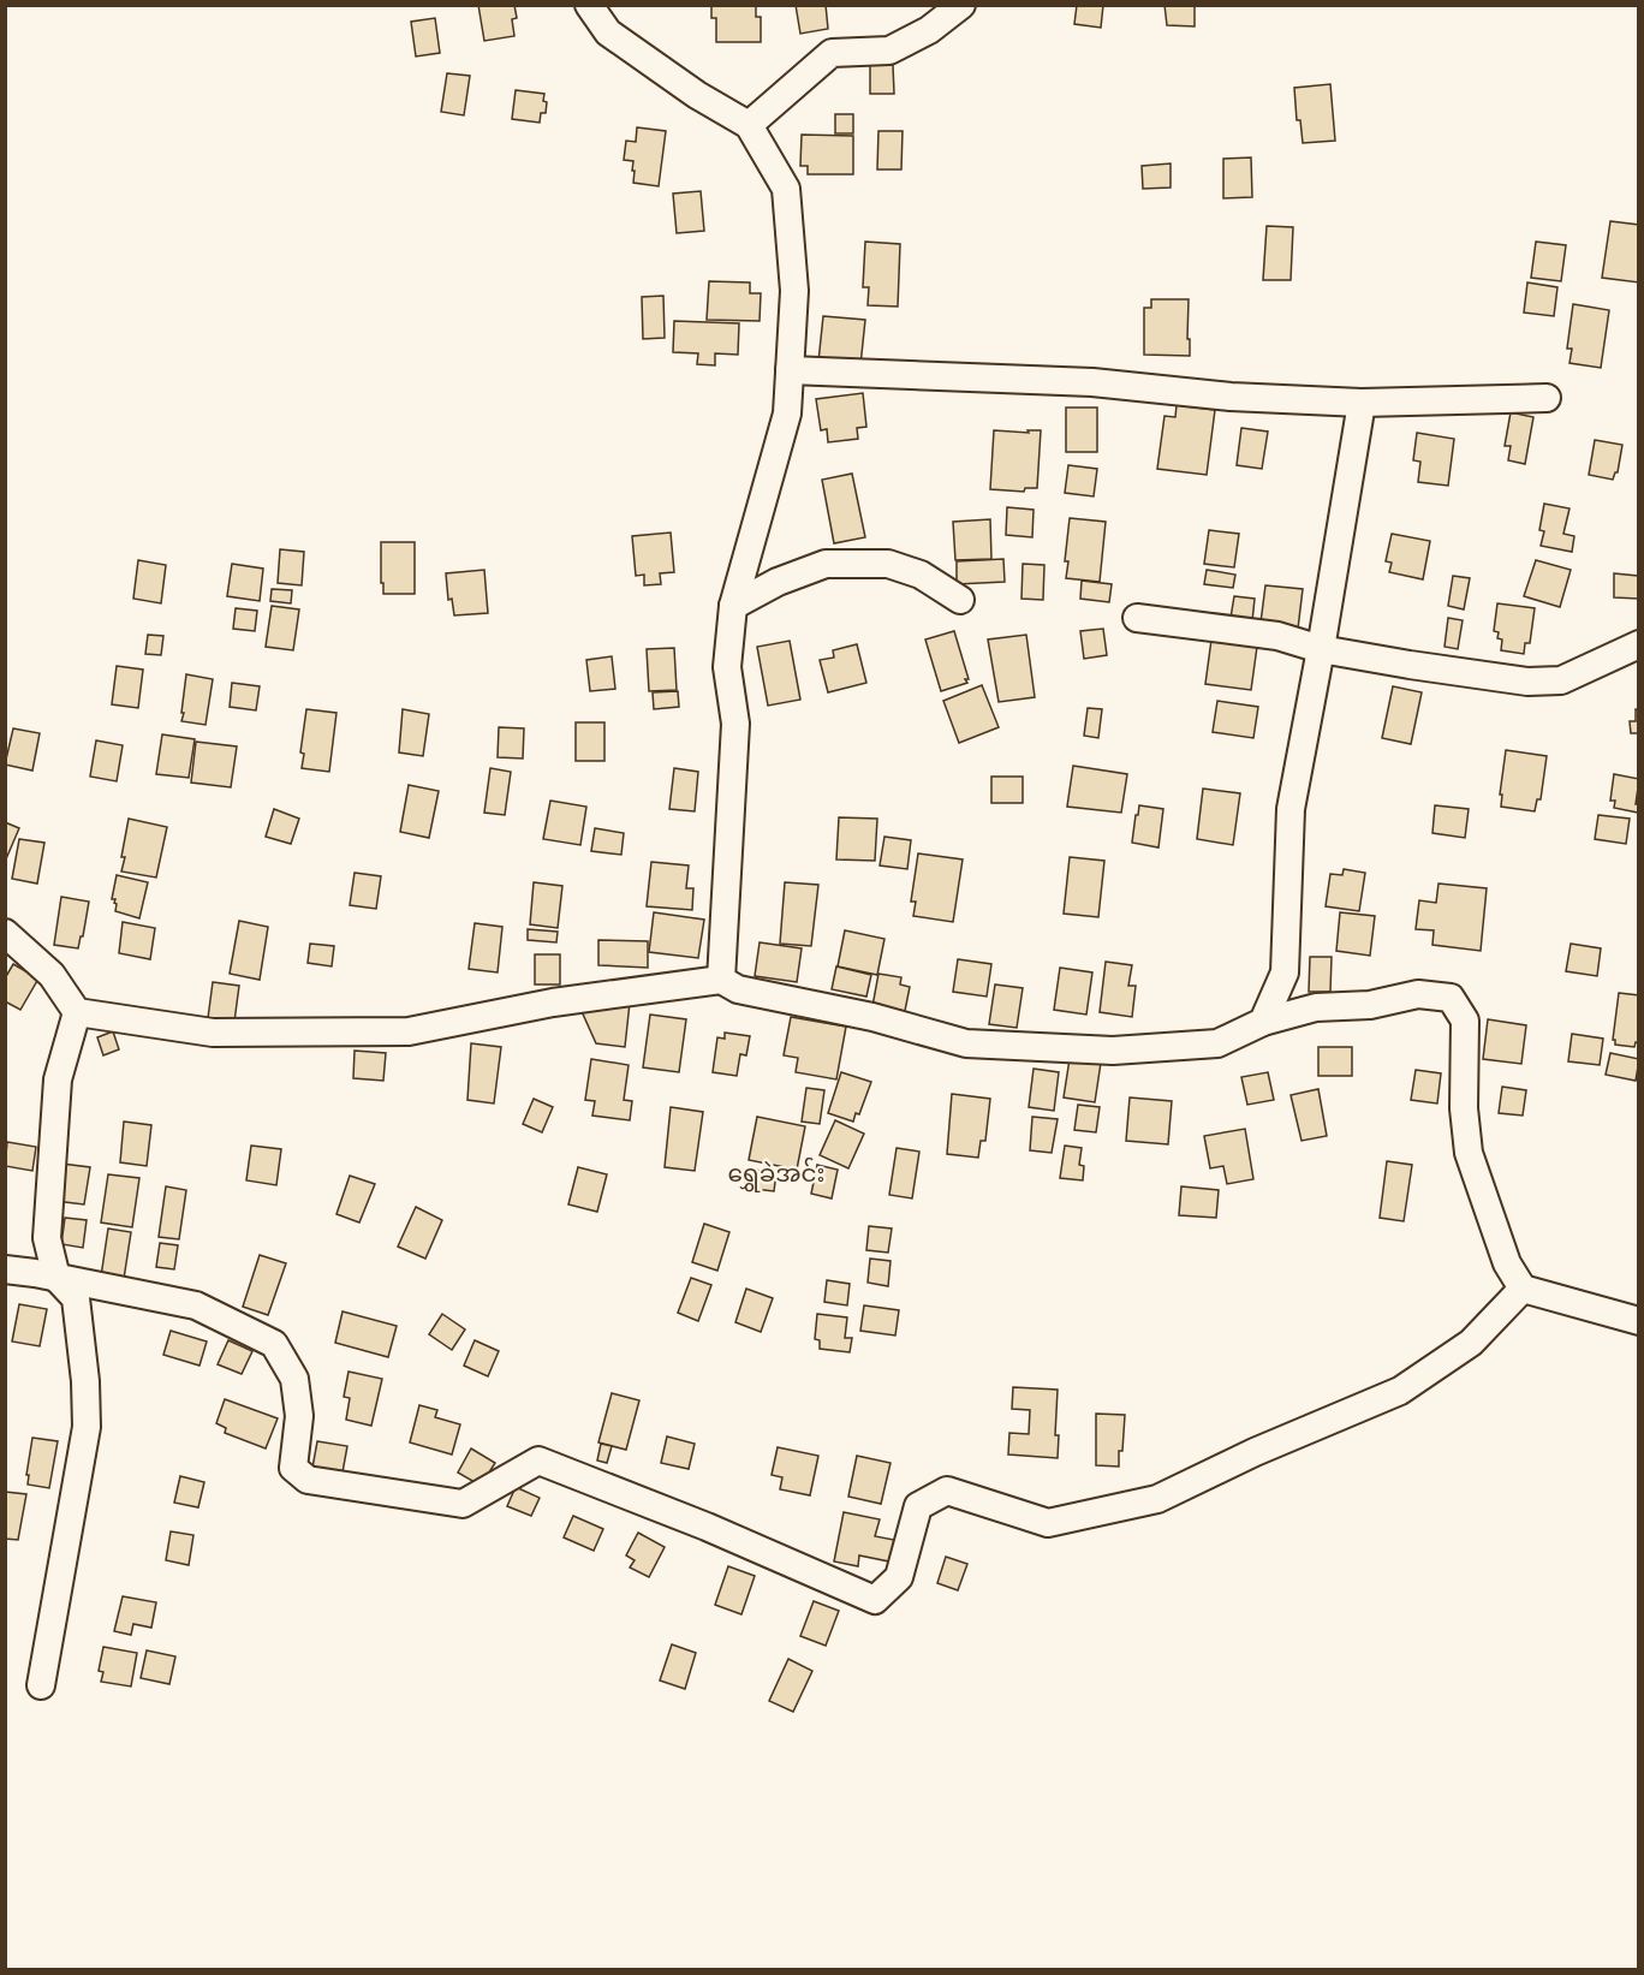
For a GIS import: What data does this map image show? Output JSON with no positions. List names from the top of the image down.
{
  "districts": ["ရွှေခဲအင်း"]
}
